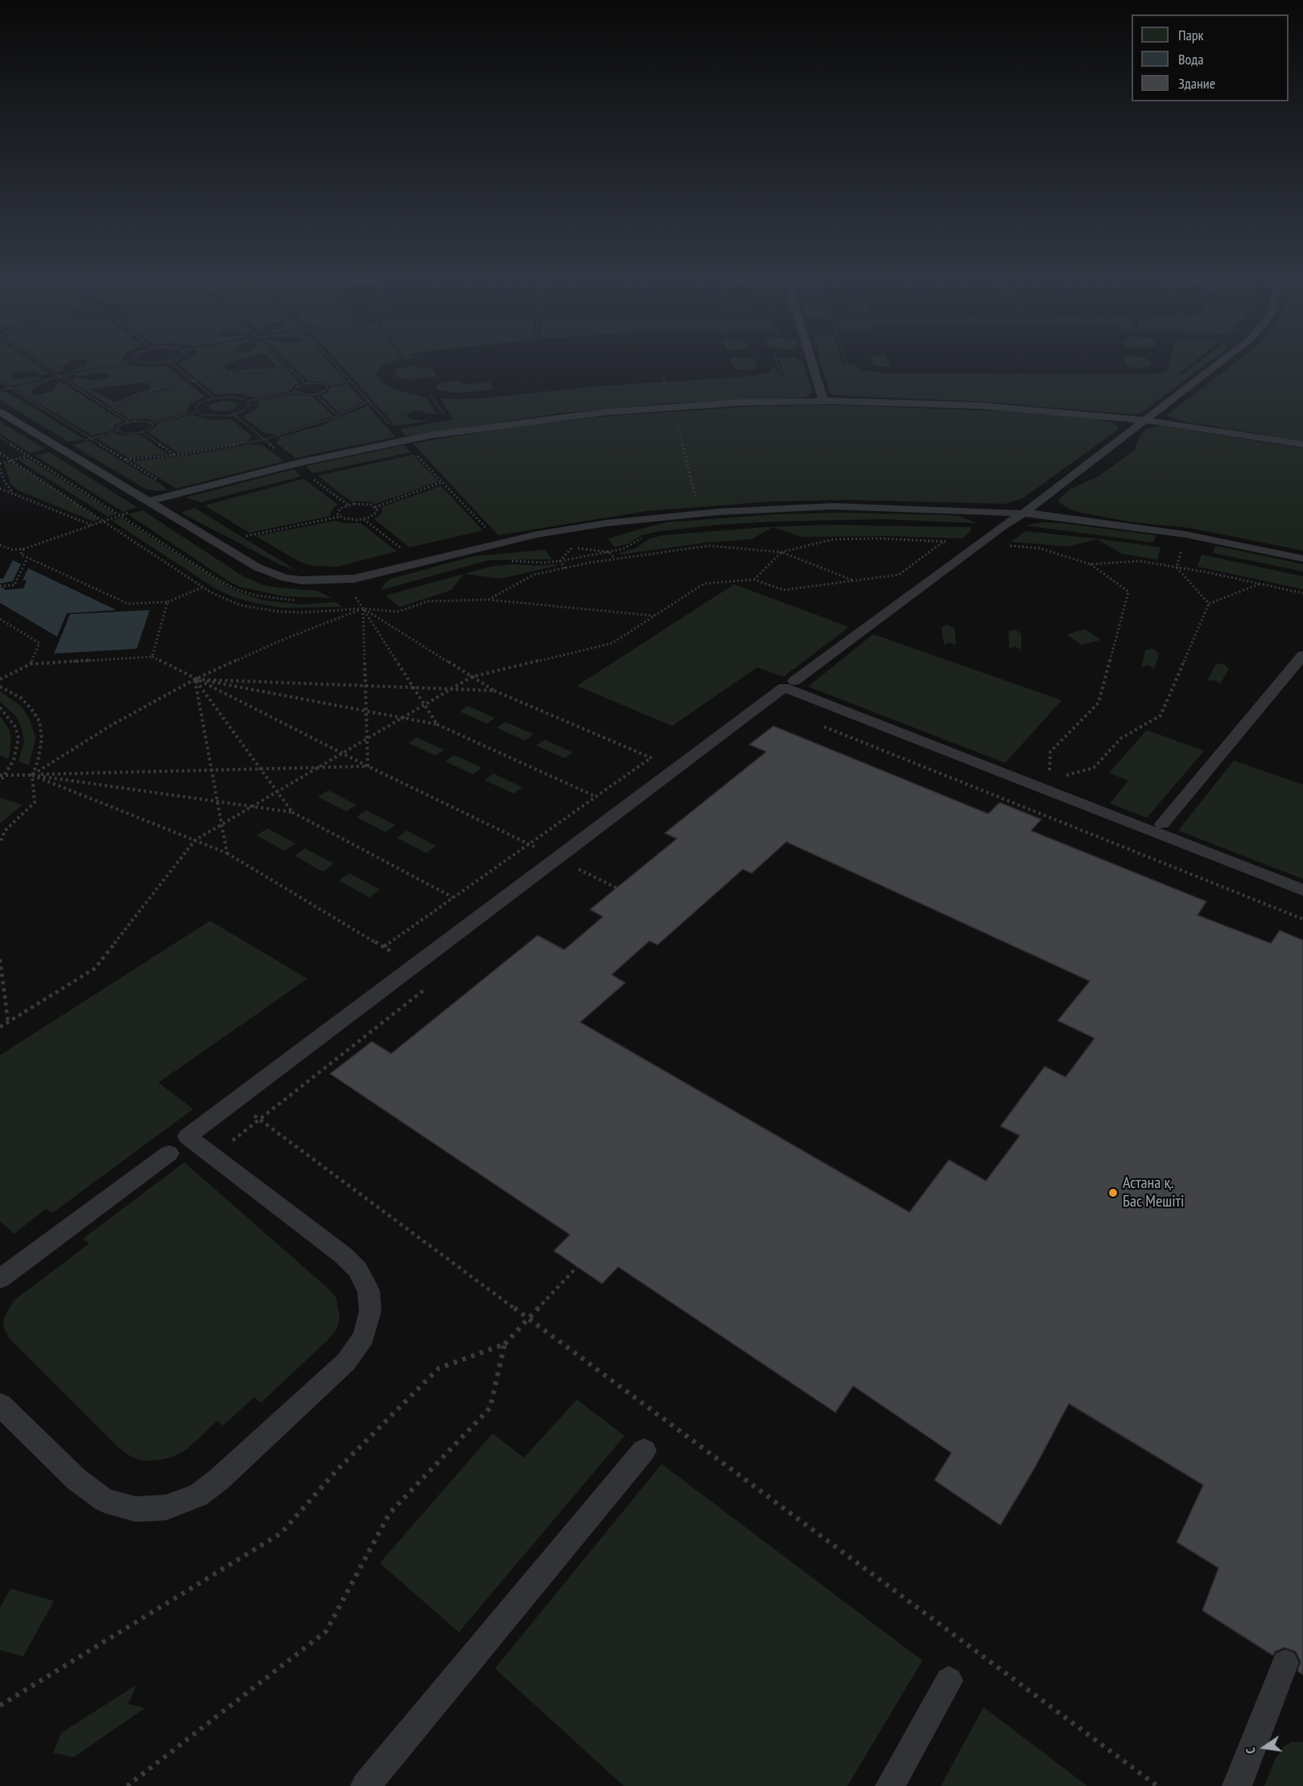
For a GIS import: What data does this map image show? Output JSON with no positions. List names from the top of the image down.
{
  "places": ["Астана қ. Бас Мешіті"],
  "legend": ["Парк", "Вода", "Здание"],
  "north": "left"
}
